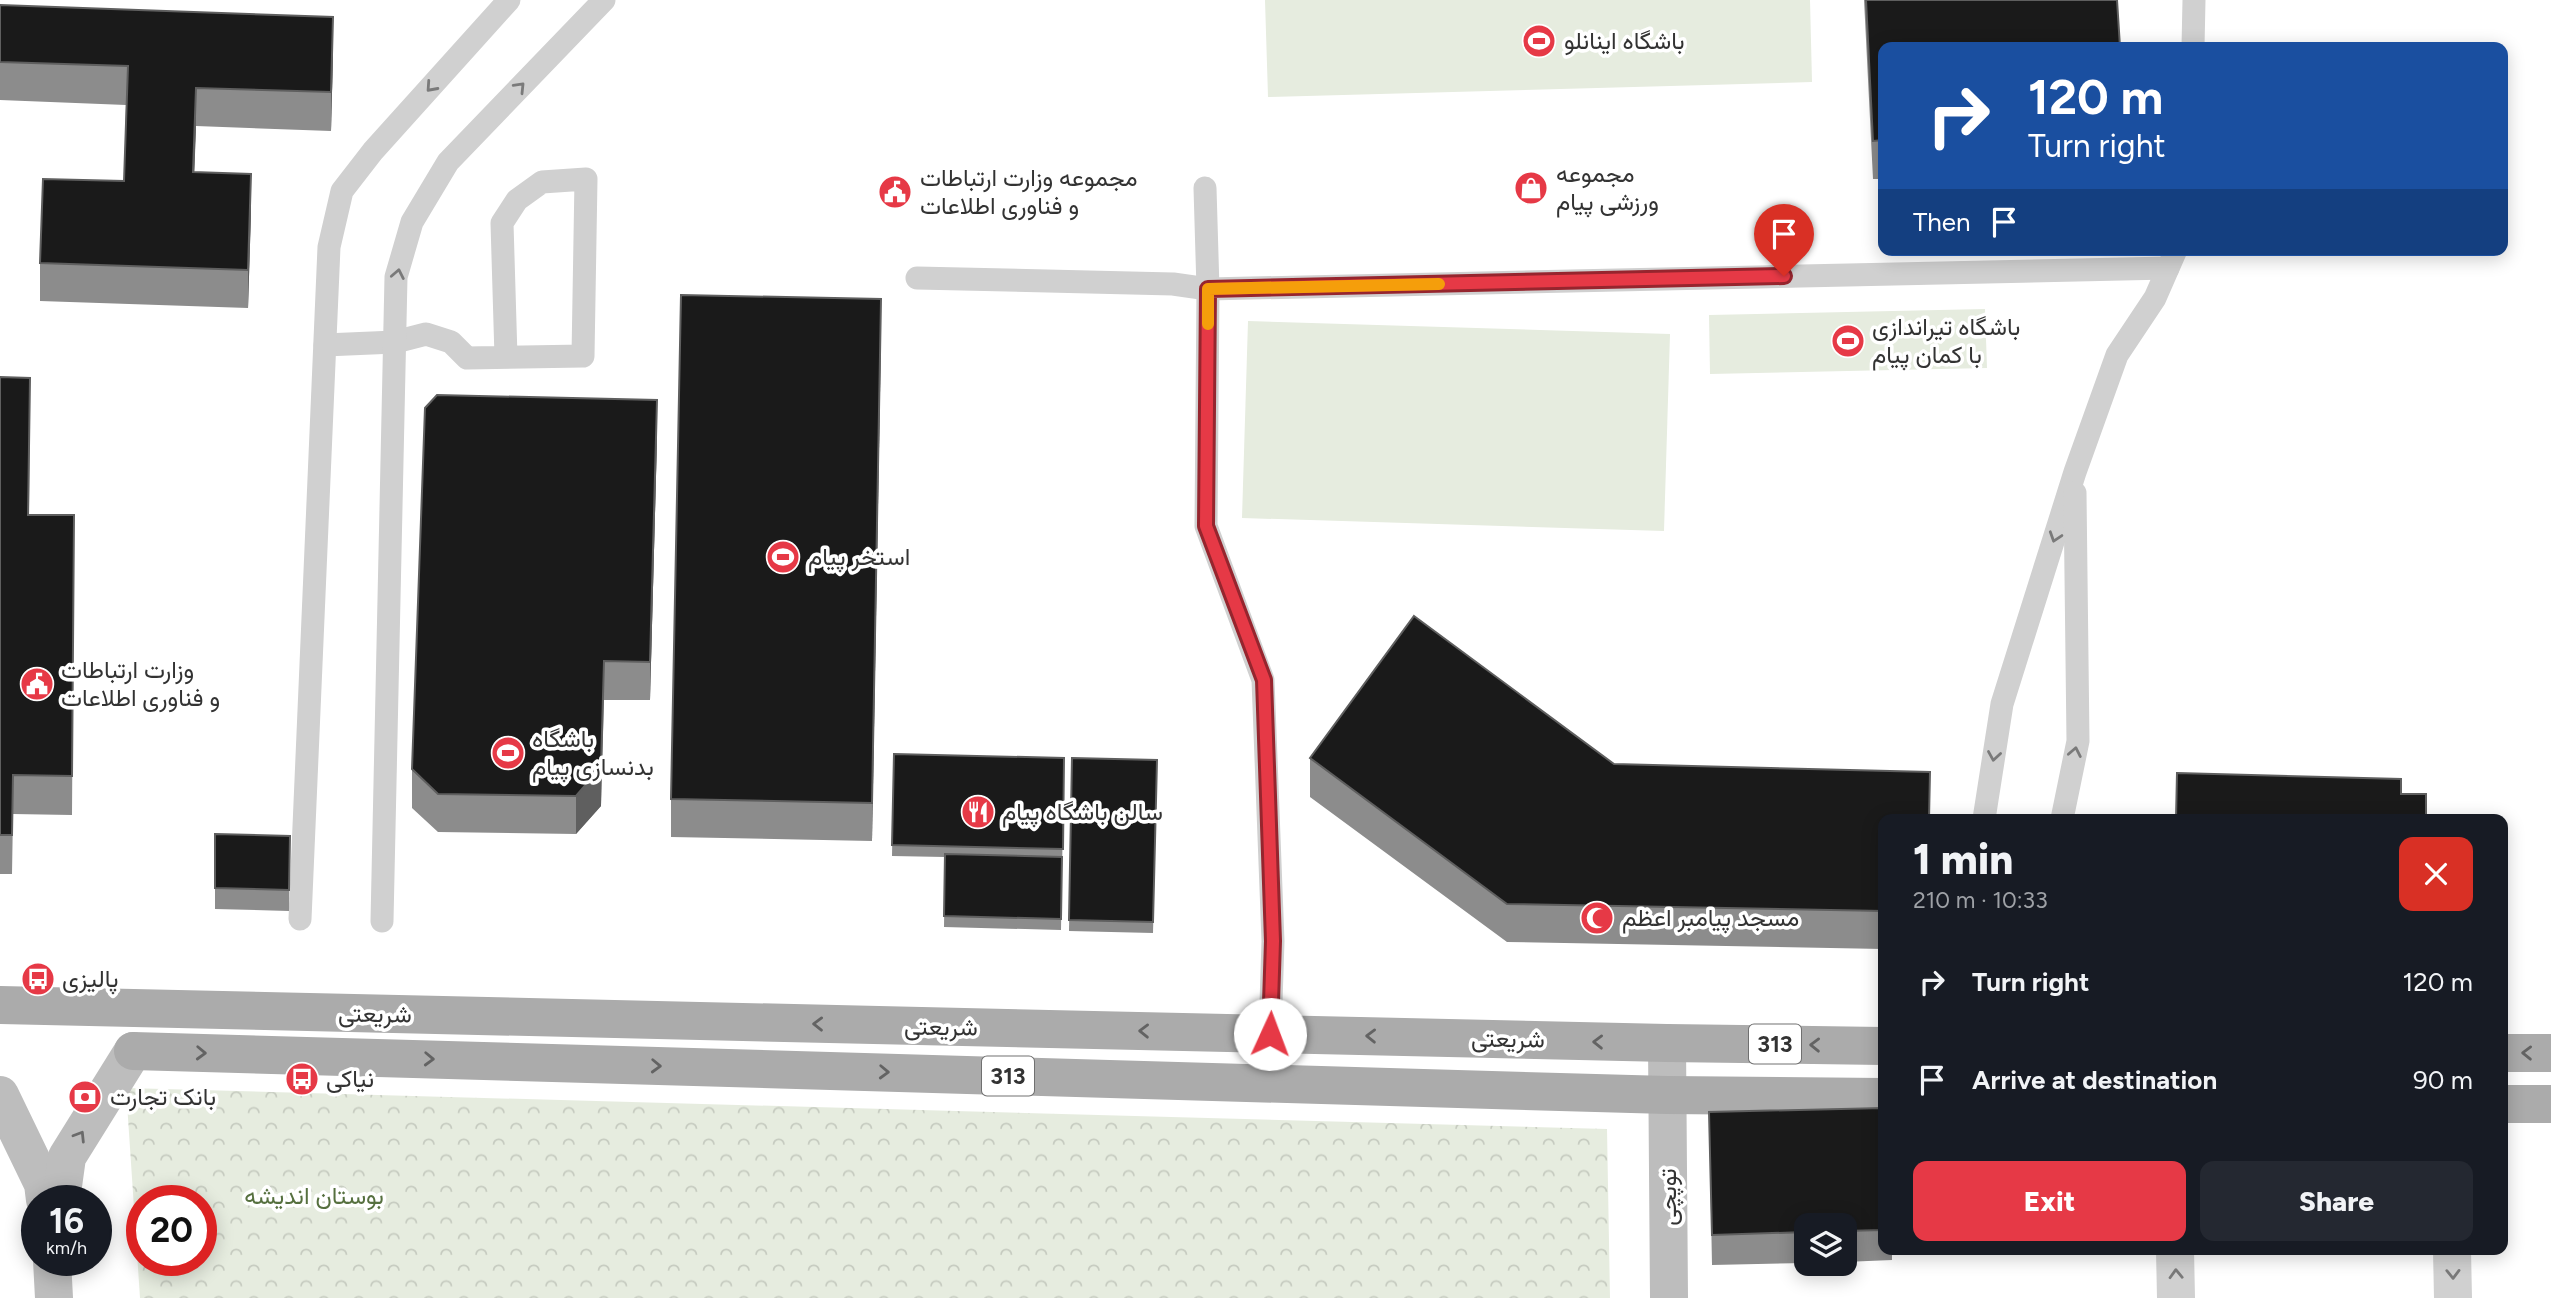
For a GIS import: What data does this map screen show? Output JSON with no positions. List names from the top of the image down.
{
  "streets": {
    "main road": ["شریعتی", "313", "توپچی"]
  },
  "crossings": [
    ["شریعتی", "توپچی"]
  ],
  "parks": ["بوستان اندیشه"],
  "places": {
    "sports": [
      "باشگاه اینانلو",
      "باشگاه تیراندازی با کمان پیام",
      "استخر پیام",
      "باشگاه بدنسازی پیام"
    ],
    "shop": ["مجموعه ورزشی پیام"],
    "public building": ["مجموعه وزارت ارتباطات و فناوری اطلاعات", "وزارت ارتباطات و فناوری اطلاعات"],
    "restaurant": ["سالن باشگاه پیام"],
    "mosque": ["مسجد پیامبر اعظم"],
    "bus stop": ["پالیزی", "نیاکی"],
    "bank": ["بانک تجارت"]
  },
  "page": {
    "turn": ["120 m", "Turn right"],
    "then": "Then",
    "heading": ["1 min", "210 m · 10:33"],
    "list": [
      {
        "name": "Turn right",
        "value": "120 m"
      },
      {
        "name": "Arrive at destination",
        "value": "90 m"
      }
    ],
    "buttons": ["Exit", "Share"],
    "speed": "16 km/h",
    "limit": "20"
  }
}
